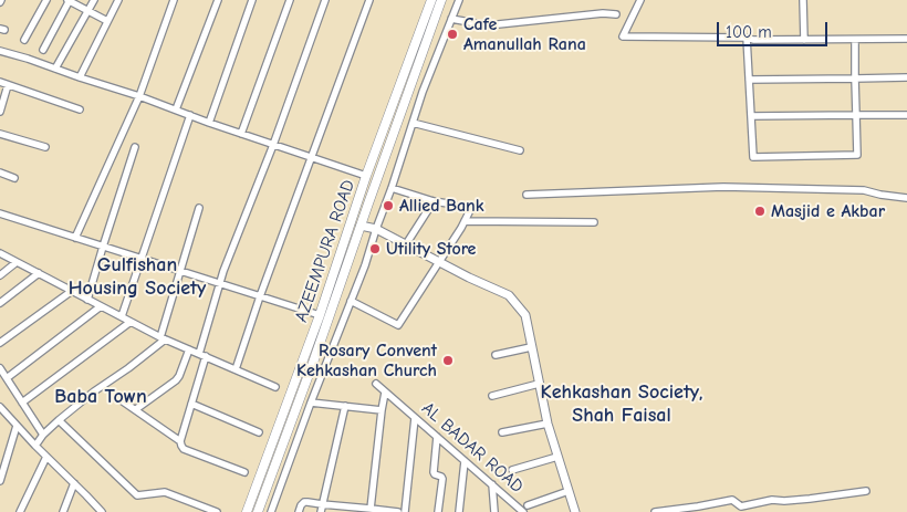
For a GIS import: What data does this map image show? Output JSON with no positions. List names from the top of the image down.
{
  "streets": {
    "main road": ["AZEEMPURA ROAD"],
    "street": ["AL BADAR ROAD"]
  },
  "districts": ["Gulfishan Housing Society", "Kehkashan Society, Shah Faisal", "Baba Town"],
  "places": [
    "Cafe Amanullah Rana",
    "Allied Bank",
    "Masjid e Akbar",
    "Utility Store",
    "Rosary Convent Kehkashan Church"
  ],
  "scale_bar": "100 m"
}
